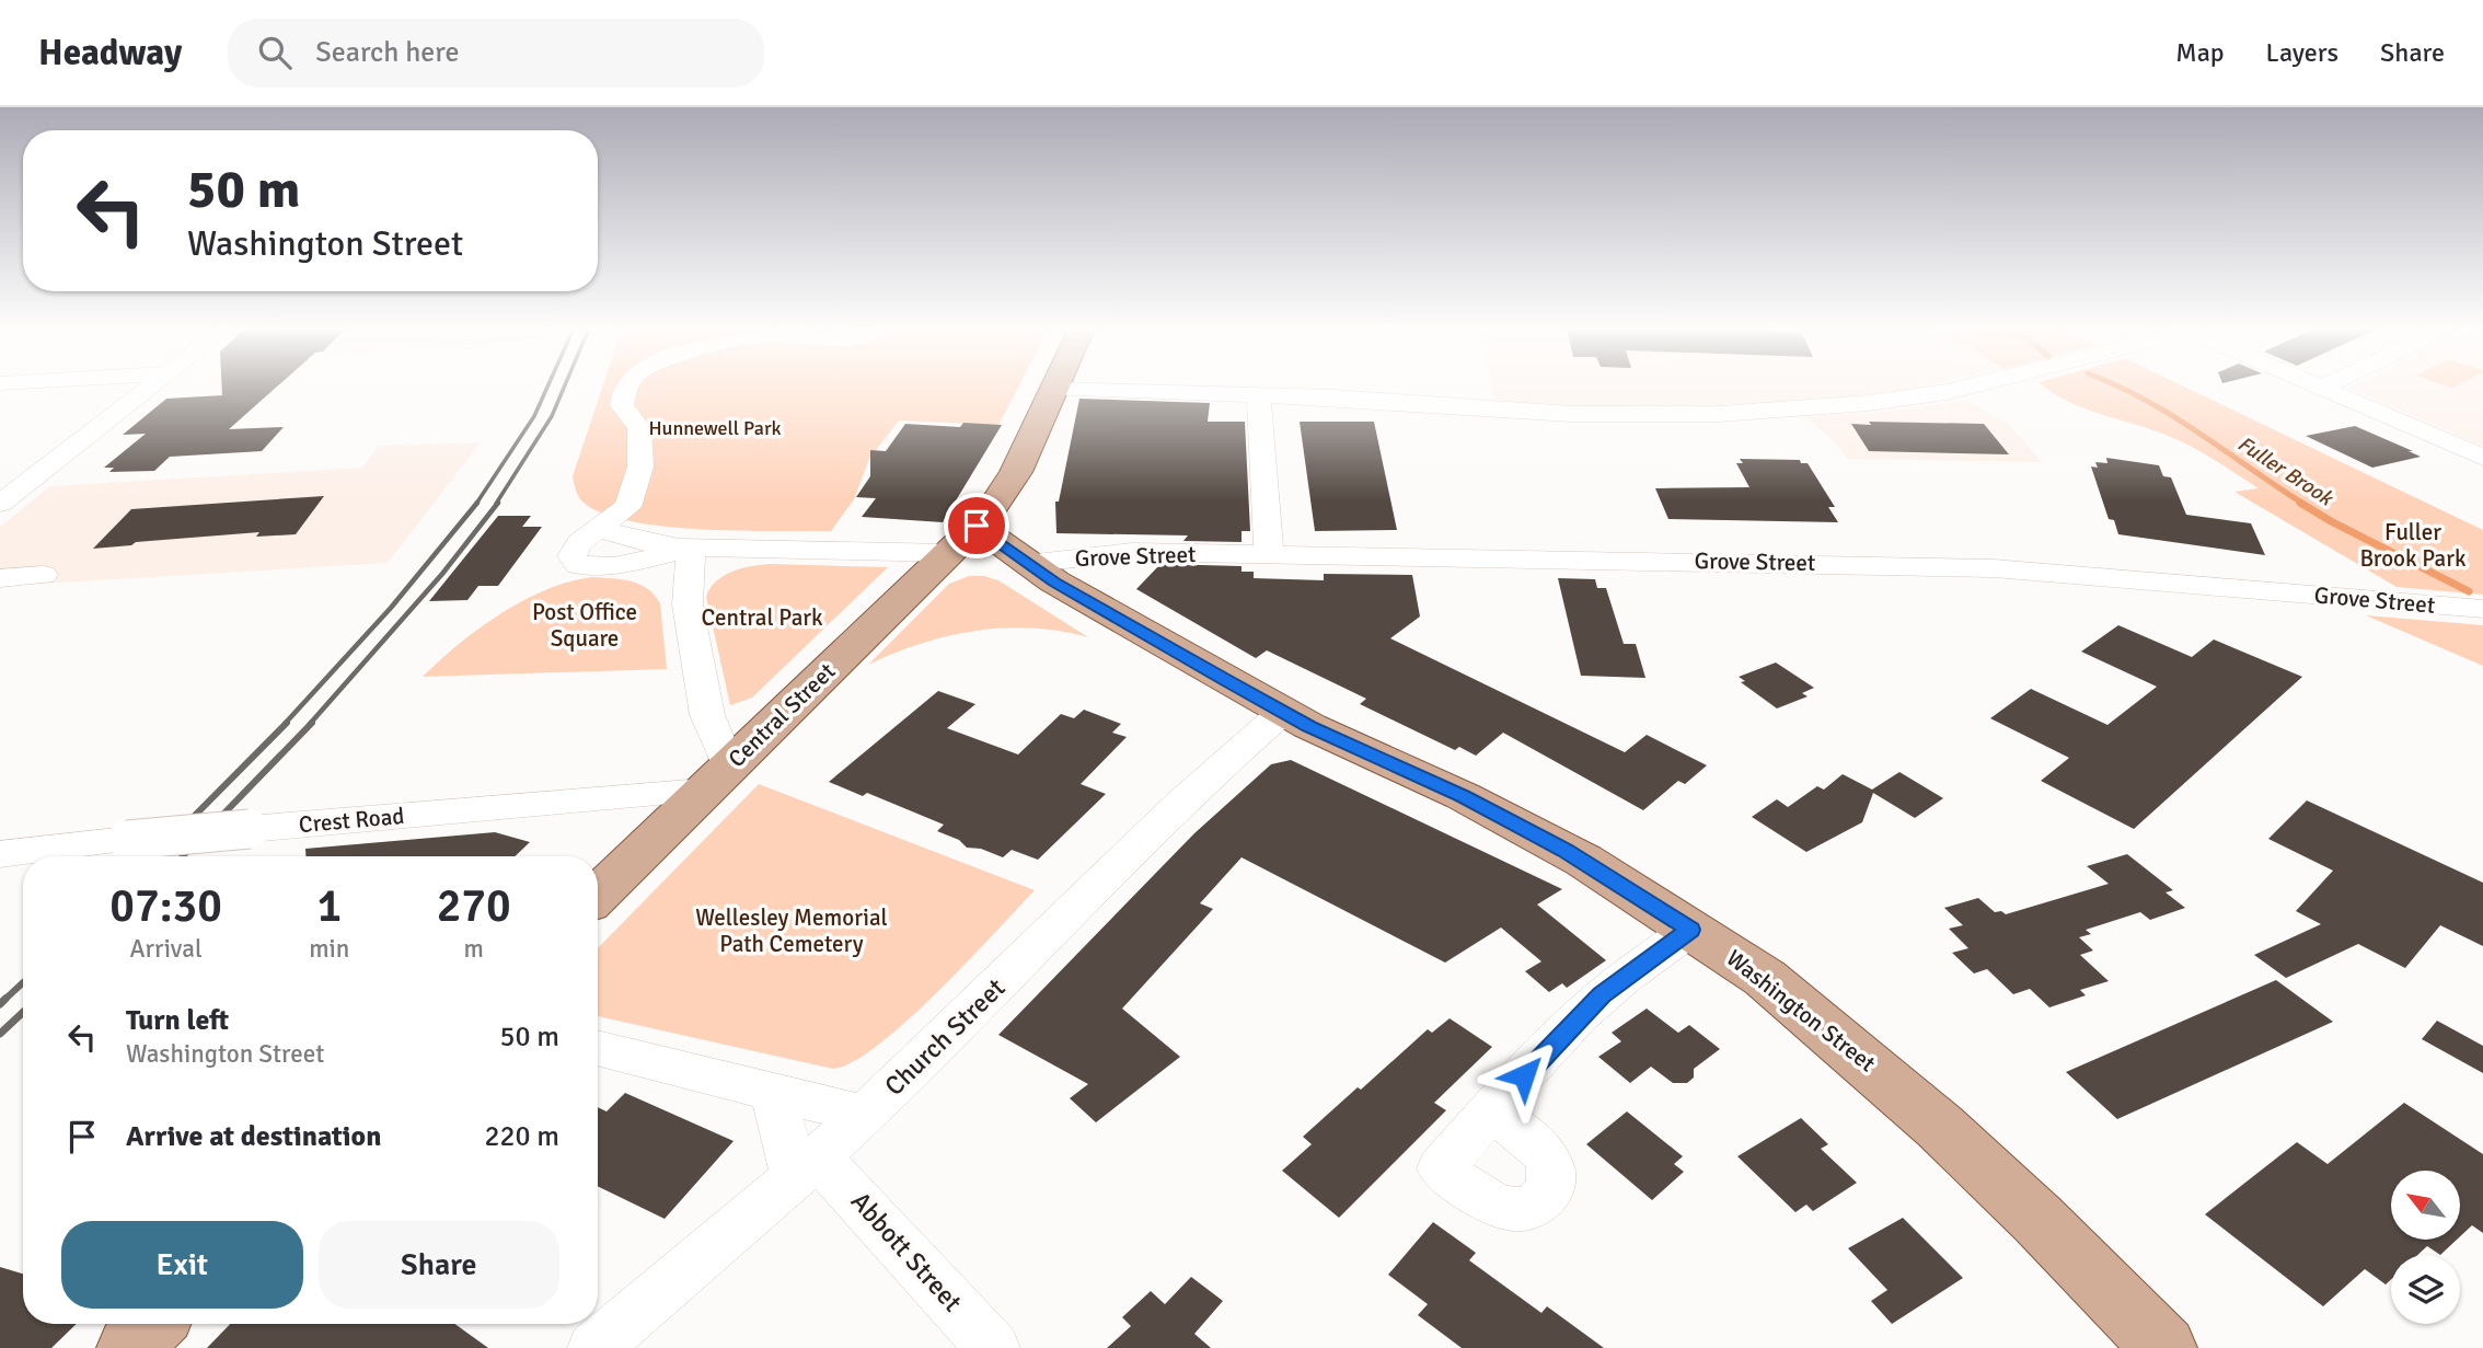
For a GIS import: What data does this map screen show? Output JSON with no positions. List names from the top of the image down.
{
  "streets": {
    "main road": ["Central Street", "Washington Street"],
    "street": [
      "Grove Street",
      "Crest Road",
      "Church Street",
      "Abbott Street"
    ]
  },
  "crossings": [
    ["Grove Street", "Washington Street"],
    ["Central Street", "Crest Road"],
    ["Central Street", "Washington Street"],
    ["Washington Street", "Church Street"],
    ["Church Street", "Abbott Street"]
  ],
  "water": ["Fuller Brook"],
  "parks": [
    "Hunnewell Park",
    "Fuller Brook Park",
    "Post Office Square",
    "Central Park",
    "Wellesley Memorial Path Cemetery"
  ],
  "north": "top left",
  "page": {
    "header": "Headway",
    "search": "Search here",
    "nav": ["Map", "Layers", "Share"],
    "turn": ["50 m", "Washington Street"],
    "eta": [
      "07:30",
      "Arrival",
      "1",
      "min",
      "270",
      "m"
    ],
    "list": [
      {
        "name": "Turn left",
        "note": "Washington Street",
        "value": "50 m"
      },
      {
        "name": "Arrive at destination",
        "value": "220 m"
      }
    ],
    "buttons": ["Exit", "Share"]
  }
}
